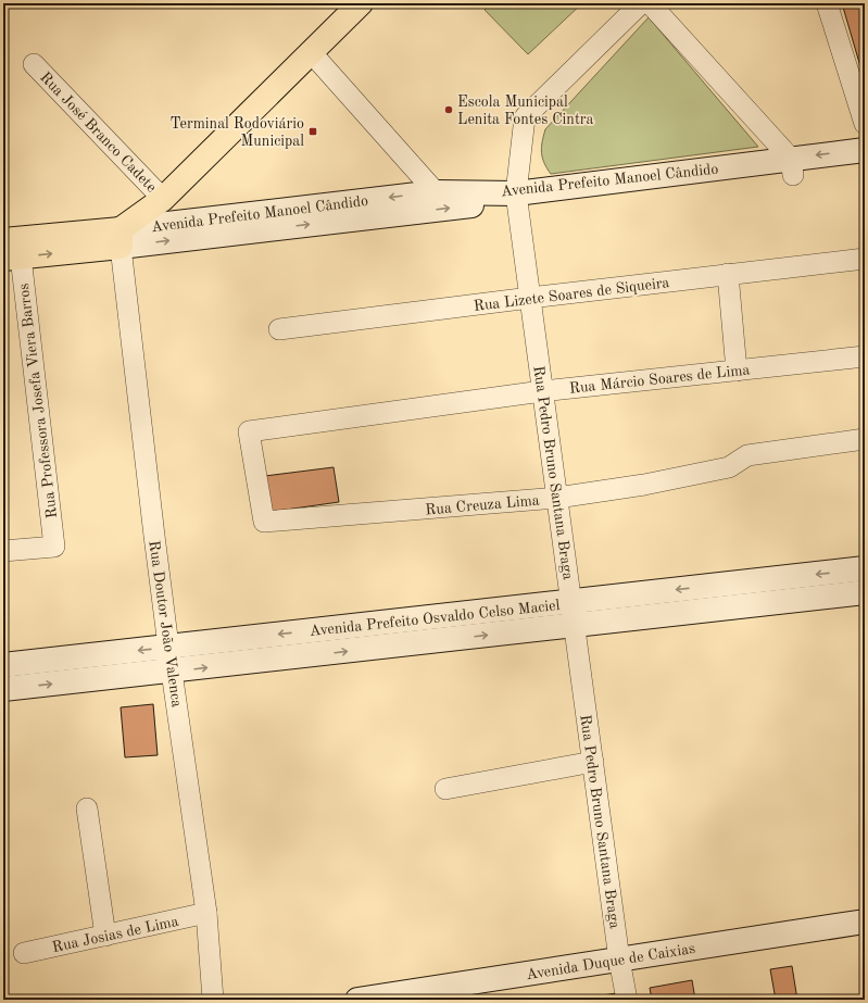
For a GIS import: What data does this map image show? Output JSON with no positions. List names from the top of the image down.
{
  "streets": {
    "street": [
      "Rua José Branco Cadete",
      "Avenida Prefeito Manoel Cândido",
      "Rua Lizete Soares de Siqueira",
      "Rua Márcio Soares de Lima",
      "Rua Professora Josefa Viera Barros",
      "Rua Pedro Bruno Santana Braga",
      "Rua Creuza Lima",
      "Avenida Prefeito Osvaldo Celso Maciel",
      "Rua Doutor João Valenca",
      "Rua Josias de Lima",
      "Avenida Duque de Caixias"
    ]
  },
  "crossings": [
    ["Avenida Prefeito Manoel Cândido", "Rua Pedro Bruno Santana Braga"],
    ["Avenida Prefeito Manoel Cândido", "Rua Doutor João Valenca"],
    ["Rua Lizete Soares de Siqueira", "Rua Pedro Bruno Santana Braga"],
    ["Rua Márcio Soares de Lima", "Rua Pedro Bruno Santana Braga"],
    ["Rua Márcio Soares de Lima", "Rua Creuza Lima"],
    ["Rua Pedro Bruno Santana Braga", "Rua Creuza Lima"],
    ["Rua Pedro Bruno Santana Braga", "Avenida Prefeito Osvaldo Celso Maciel"],
    ["Rua Pedro Bruno Santana Braga", "Avenida Duque de Caixias"],
    ["Avenida Prefeito Osvaldo Celso Maciel", "Rua Doutor João Valenca"],
    ["Rua Doutor João Valenca", "Rua Josias de Lima"]
  ],
  "places": {
    "other": ["Escola Municipal Lenita Fontes Cintra"],
    "transit": ["Terminal Rodoviário Municipal"]
  }
}
